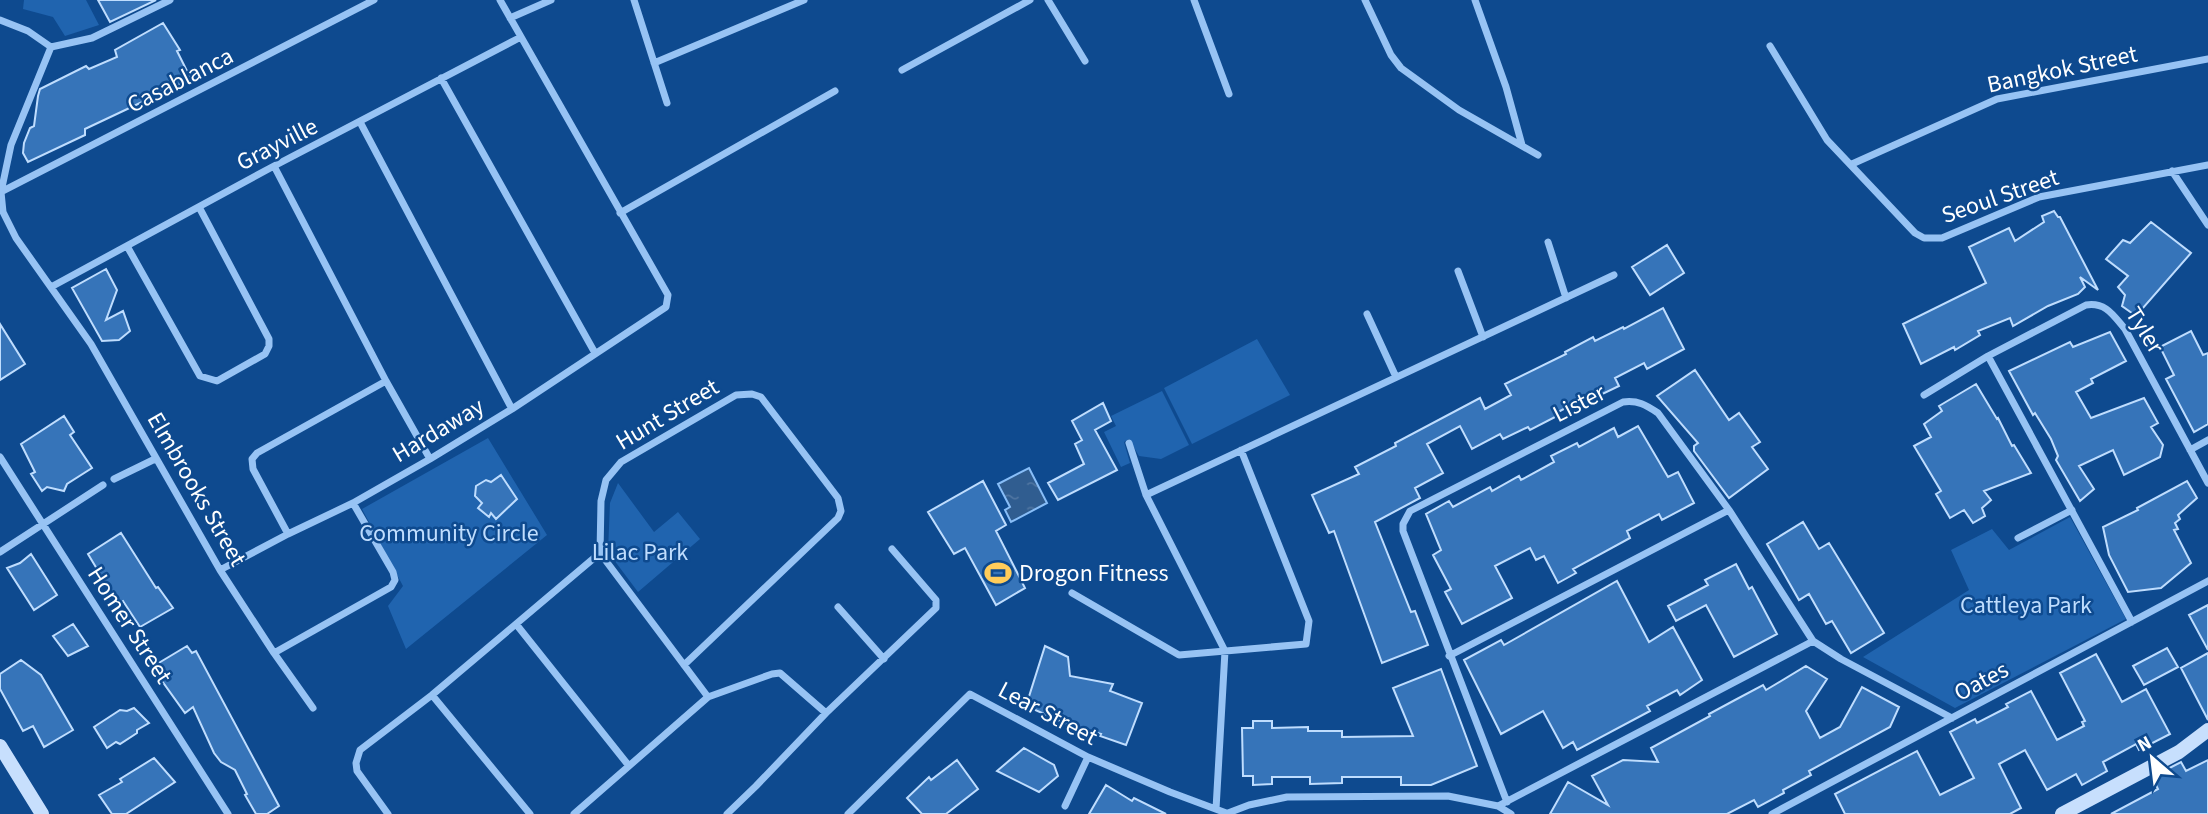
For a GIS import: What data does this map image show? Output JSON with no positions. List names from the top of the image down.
{
  "streets": {
    "street": [
      "Bangkok Street",
      "Casablanca",
      "Grayville",
      "Seoul Street",
      "Tyler",
      "Lister",
      "Hunt Street",
      "Hardaway",
      "Elmbrooks Street",
      "Homer Street",
      "Oates",
      "Lear Street"
    ]
  },
  "crossings": [
    ["Bangkok Street", "Seoul Street"],
    ["Casablanca", "Elmbrooks Street"],
    ["Grayville", "Elmbrooks Street"],
    ["Lister", "Oates"],
    ["Hardaway", "Elmbrooks Street"]
  ],
  "parks": ["Community Circle", "Lilac Park", "Cattleya Park"],
  "places": {
    "sports": ["Drogon Fitness"]
  },
  "north": "top left"
}
